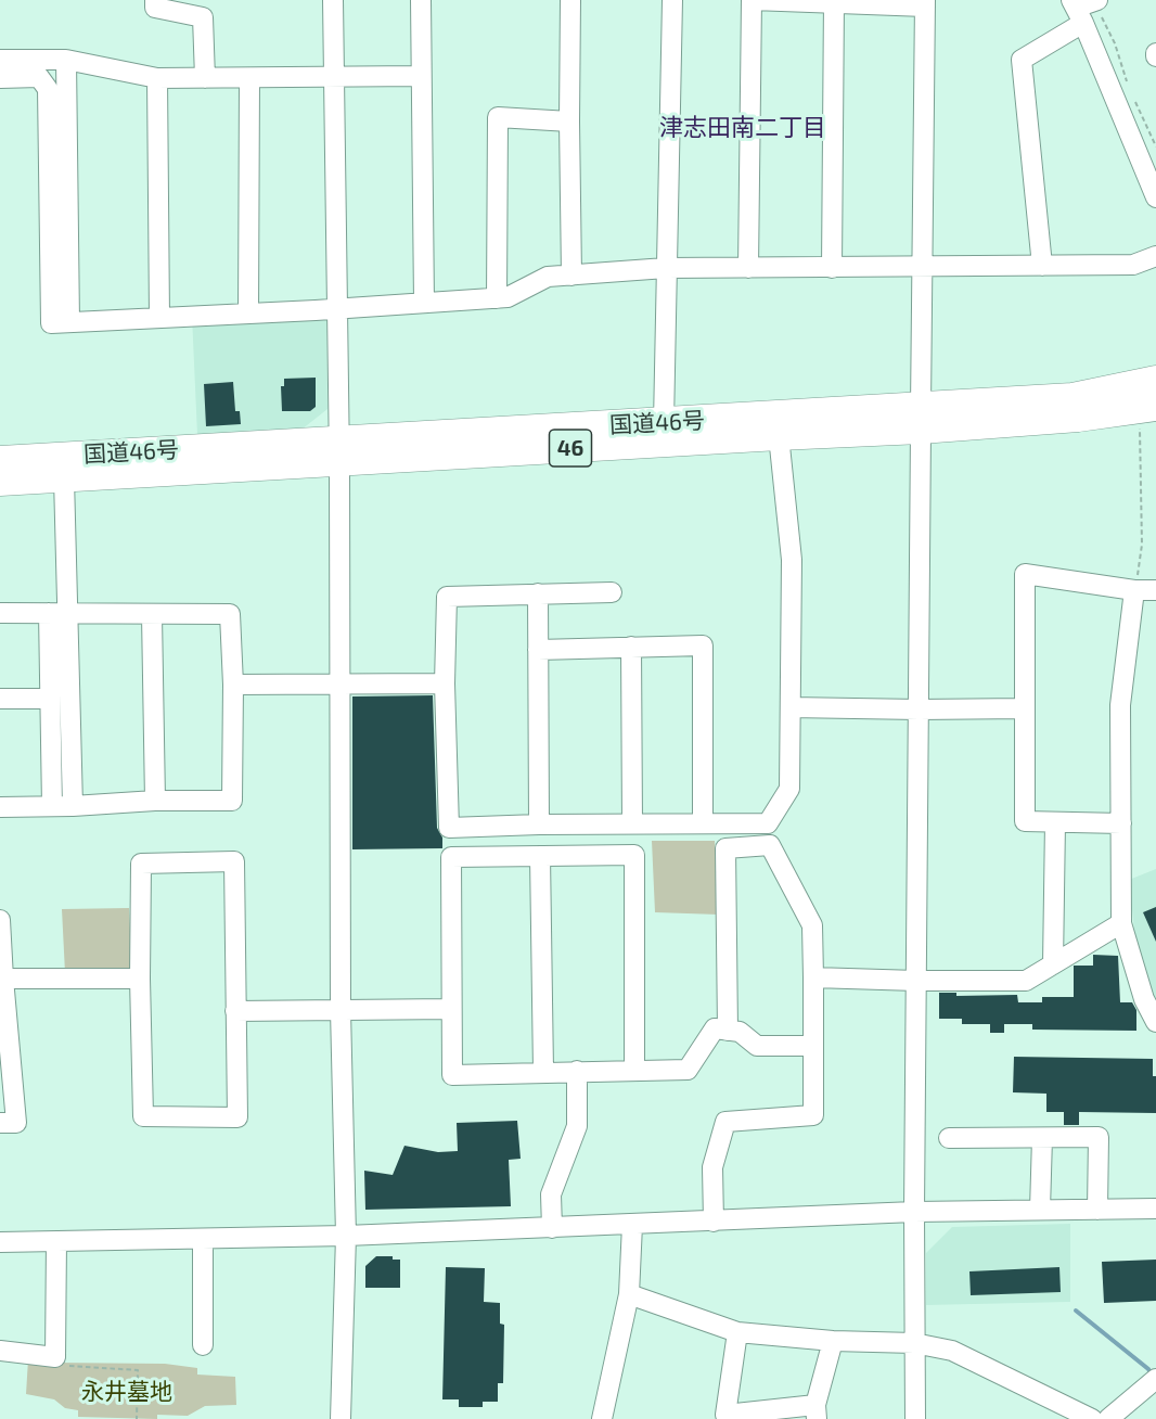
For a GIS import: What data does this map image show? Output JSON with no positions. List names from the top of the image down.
{
  "streets": {
    "highway": ["国道46号", "46"]
  },
  "districts": ["津志田南二丁目"],
  "parks": ["永井墓地"]
}
